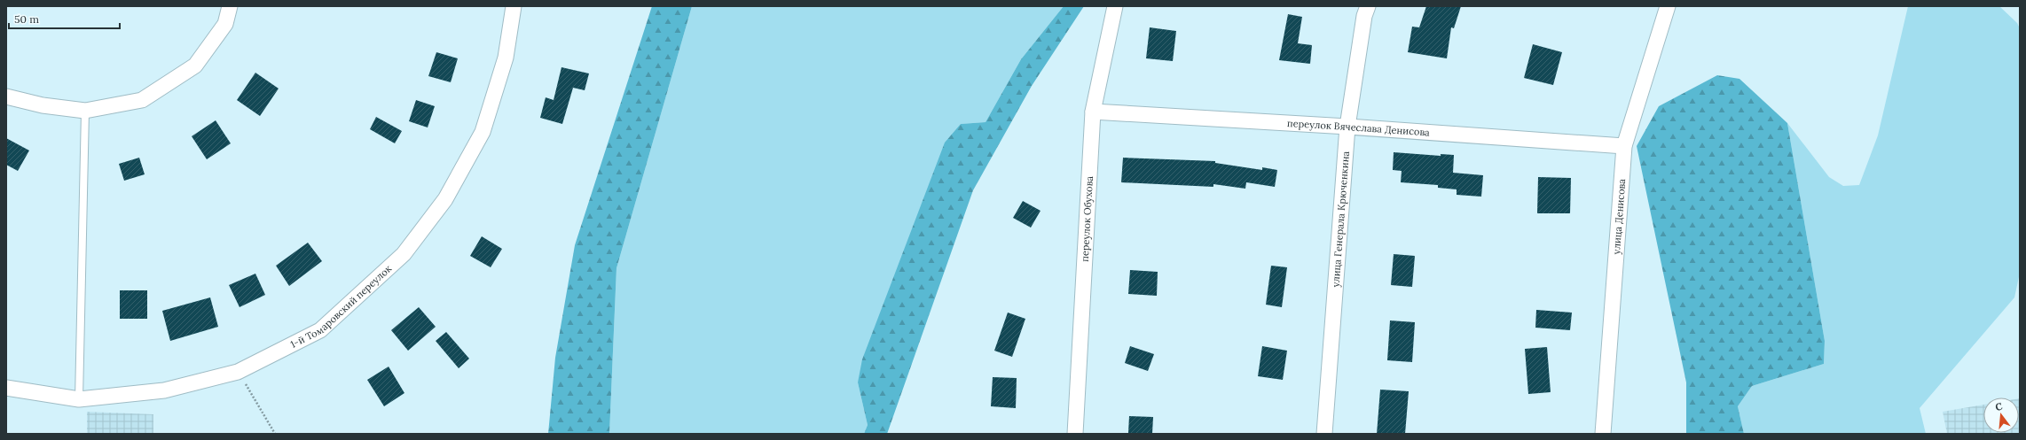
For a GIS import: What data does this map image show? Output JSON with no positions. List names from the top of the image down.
{
  "streets": {
    "street": [
      "переулок Вячеслава Денисова",
      "улица Денисова",
      "переулок Обухова",
      "улица Генерала Крюченкина",
      "1-й Томаровский переулок"
    ]
  },
  "crossings": [
    ["переулок Вячеслава Денисова", "улица Денисова"],
    ["переулок Вячеслава Денисова", "переулок Обухова"],
    ["переулок Вячеслава Денисова", "улица Генерала Крюченкина"]
  ],
  "scale_bar": "50 m",
  "north": "top"
}
